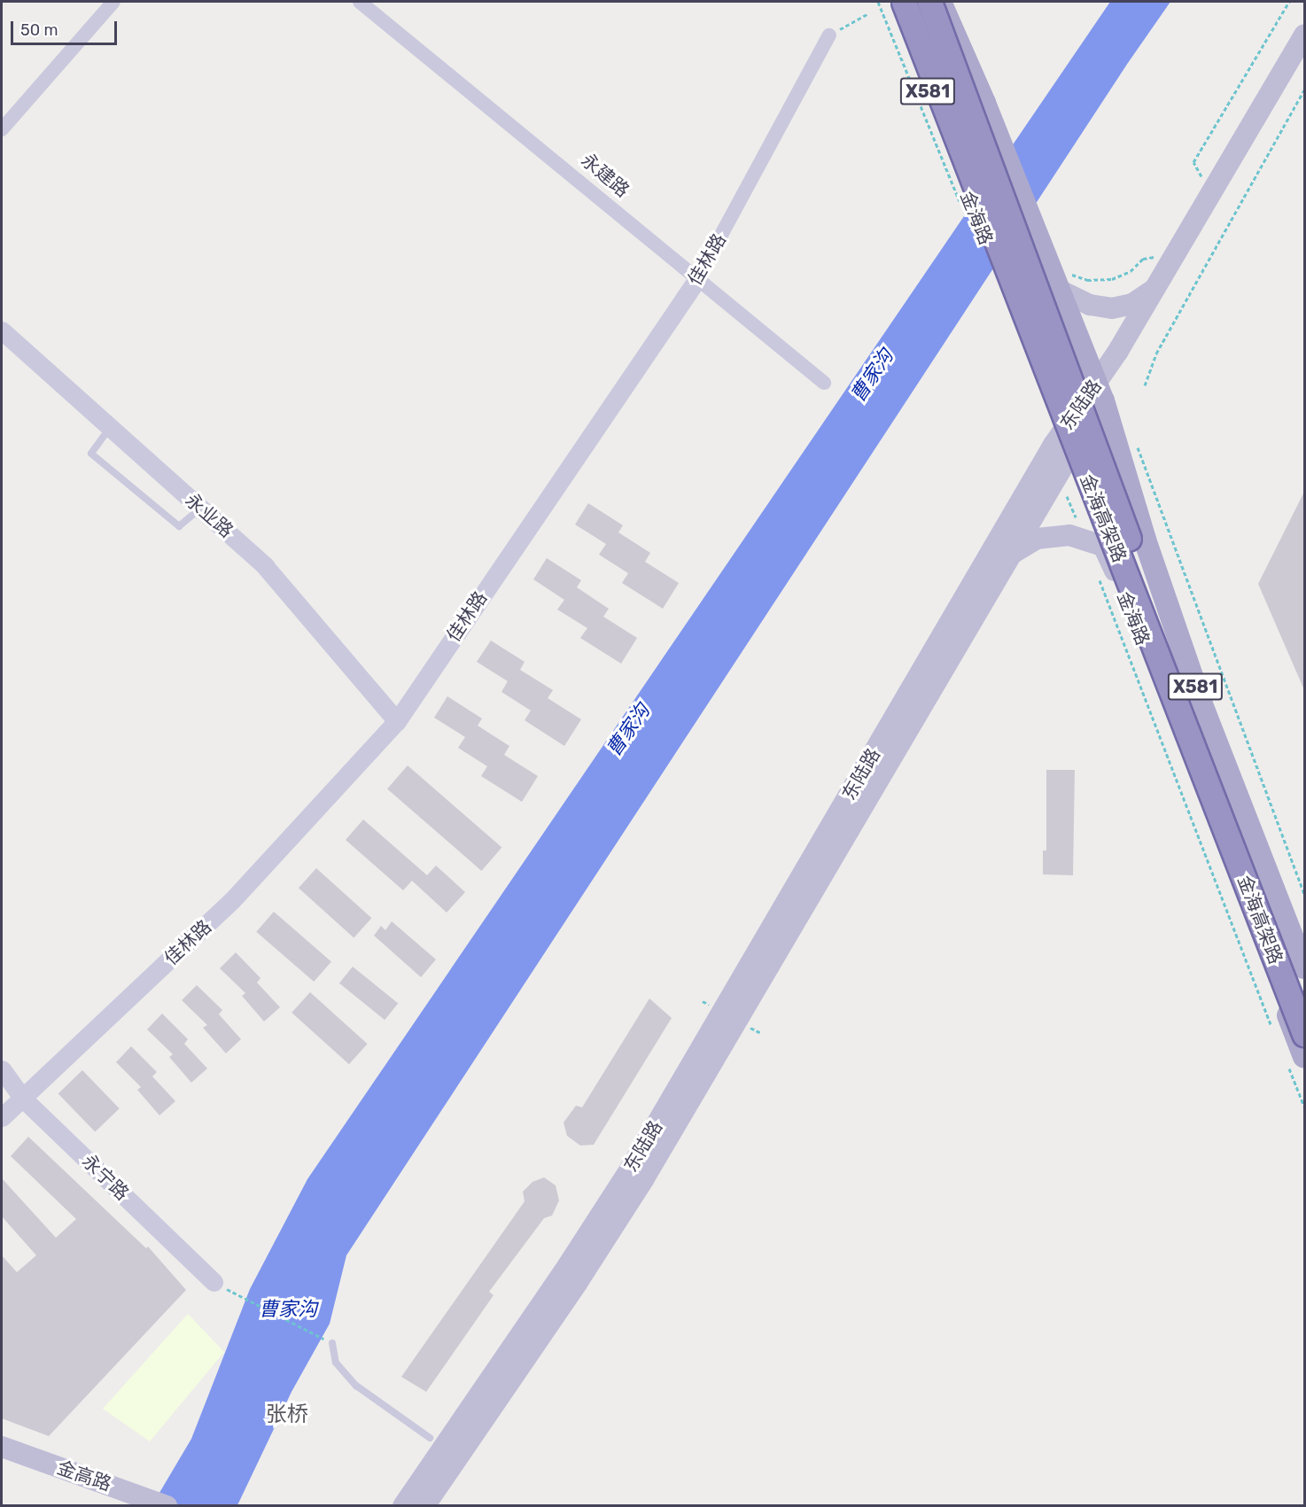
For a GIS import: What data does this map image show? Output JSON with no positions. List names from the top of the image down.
{
  "streets": {
    "highway": ["金海高架路"],
    "main road": [
      "X581",
      "金海路",
      "东陆路",
      "金高路"
    ],
    "street": [
      "永建路",
      "佳林路",
      "永业路",
      "永宁路"
    ]
  },
  "crossings": [
    ["永建路", "佳林路"],
    ["金海路", "东陆路"],
    ["佳林路", "永业路"],
    ["佳林路", "永宁路"]
  ],
  "districts": ["张桥"],
  "water": ["曹家沟"],
  "scale_bar": "50 m"
}
